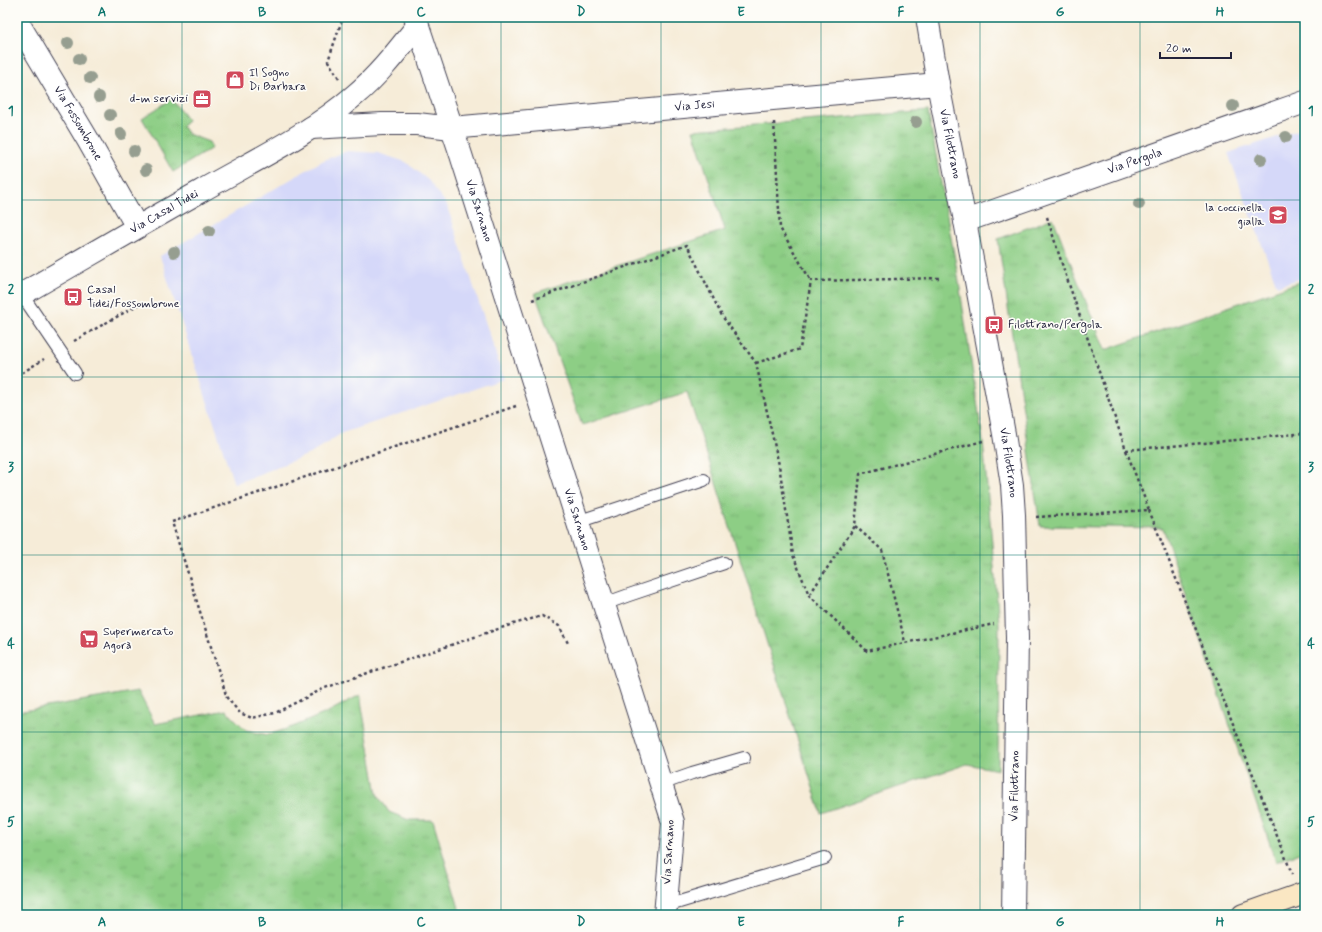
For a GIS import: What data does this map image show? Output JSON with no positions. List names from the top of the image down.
{
  "streets": {
    "street": [
      "Via Jesi",
      "Via Fossombrone",
      "Via Filottrano",
      "Via Pergola",
      "Via Sarnano",
      "Via Casal Tidei"
    ]
  },
  "crossings": [
    ["Via Jesi", "Via Filottrano"],
    ["Via Jesi", "Via Sarnano"],
    ["Via Jesi", "Via Casal Tidei"],
    ["Via Fossombrone", "Via Casal Tidei"],
    ["Via Filottrano", "Via Pergola"],
    ["Via Sarnano", "Via Casal Tidei"]
  ],
  "places": {
    "shop": ["Il Sogno Di Barbara"],
    "office": ["d-m servizi"],
    "school or university": ["la coccinella gialla"],
    "bus stop": ["Casal Tidei/Fossombrone", "Filottrano/Pergola"],
    "supermarket": ["Supermercato Agorà"]
  },
  "scale_bar": "20 m",
  "grid": {
    "columns": [
      "A",
      "B",
      "C",
      "D",
      "E",
      "F",
      "G",
      "H"
    ],
    "rows": [
      "1",
      "2",
      "3",
      "4",
      "5"
    ]
  }
}
